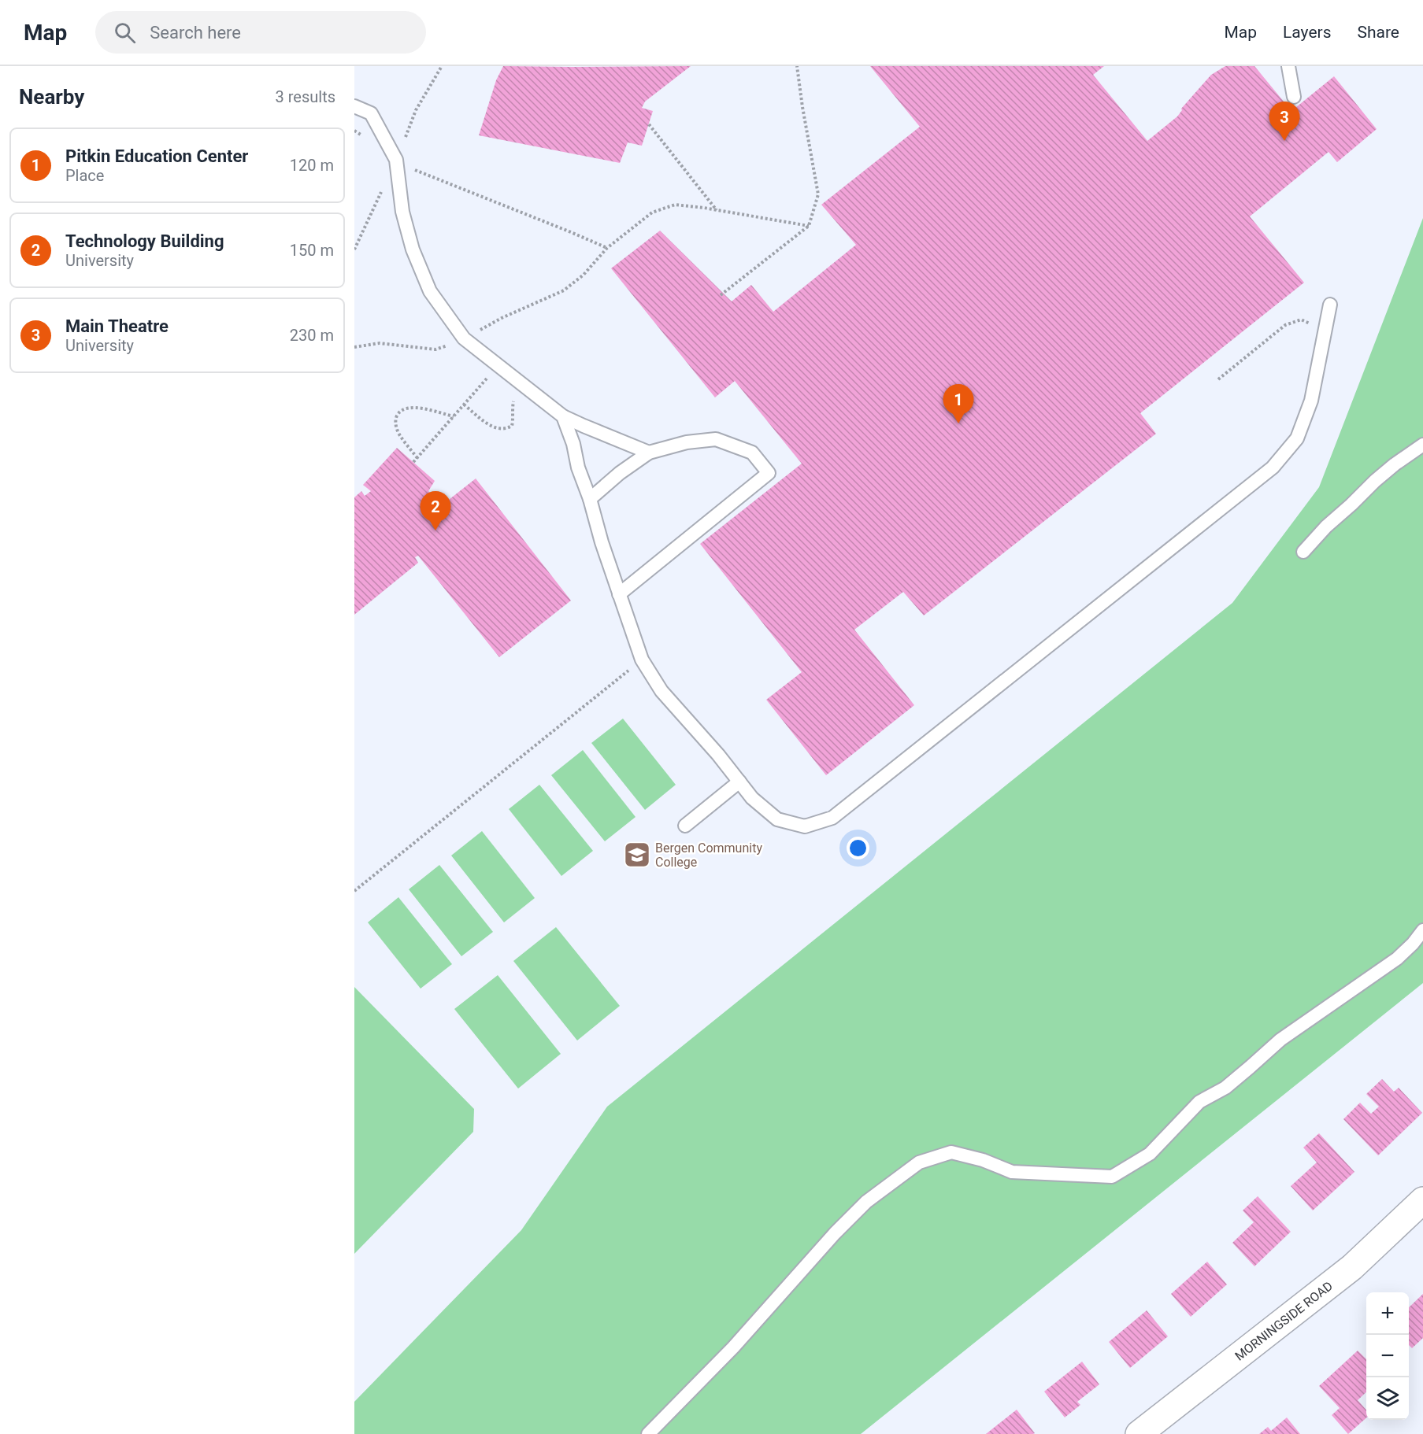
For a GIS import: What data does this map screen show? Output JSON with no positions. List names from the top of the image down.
{
  "streets": {
    "street": ["MORNINGSIDE ROAD"]
  },
  "places": {
    "school or university": ["Bergen Community College"]
  },
  "page": {
    "header": "Map",
    "search": "Search here",
    "nav": ["Map", "Layers", "Share"],
    "heading": ["Nearby", "3 results"],
    "pins": ["3", "1", "2"],
    "list": [
      {
        "mark": "1",
        "name": "Pitkin Education Center",
        "note": "Place",
        "value": "120 m"
      },
      {
        "mark": "2",
        "name": "Technology Building",
        "note": "University",
        "value": "150 m"
      },
      {
        "mark": "3",
        "name": "Main Theatre",
        "note": "University",
        "value": "230 m"
      }
    ],
    "map_buttons": ["+", "−"]
  }
}
